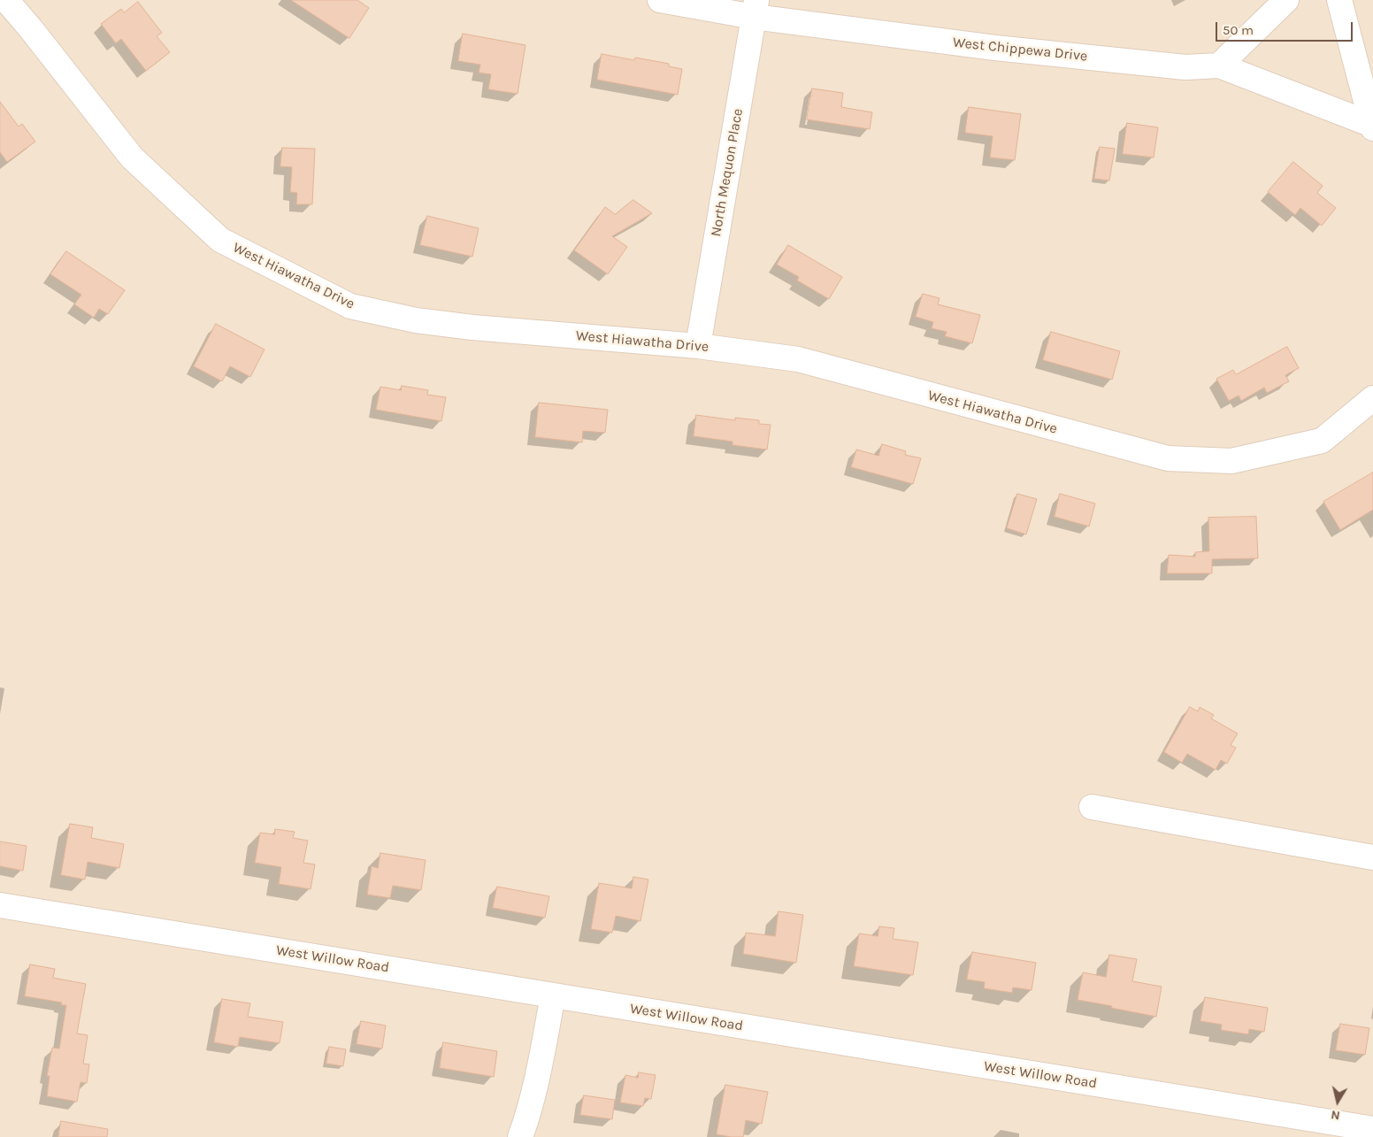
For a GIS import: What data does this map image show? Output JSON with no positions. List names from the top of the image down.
{
  "streets": {
    "street": [
      "West Chippewa Drive",
      "North Mequon Place",
      "West Hiawatha Drive",
      "West Willow Road"
    ]
  },
  "crossings": [
    ["West Chippewa Drive", "North Mequon Place"],
    ["North Mequon Place", "West Hiawatha Drive"]
  ],
  "scale_bar": "50 m",
  "north": "bottom"
}
